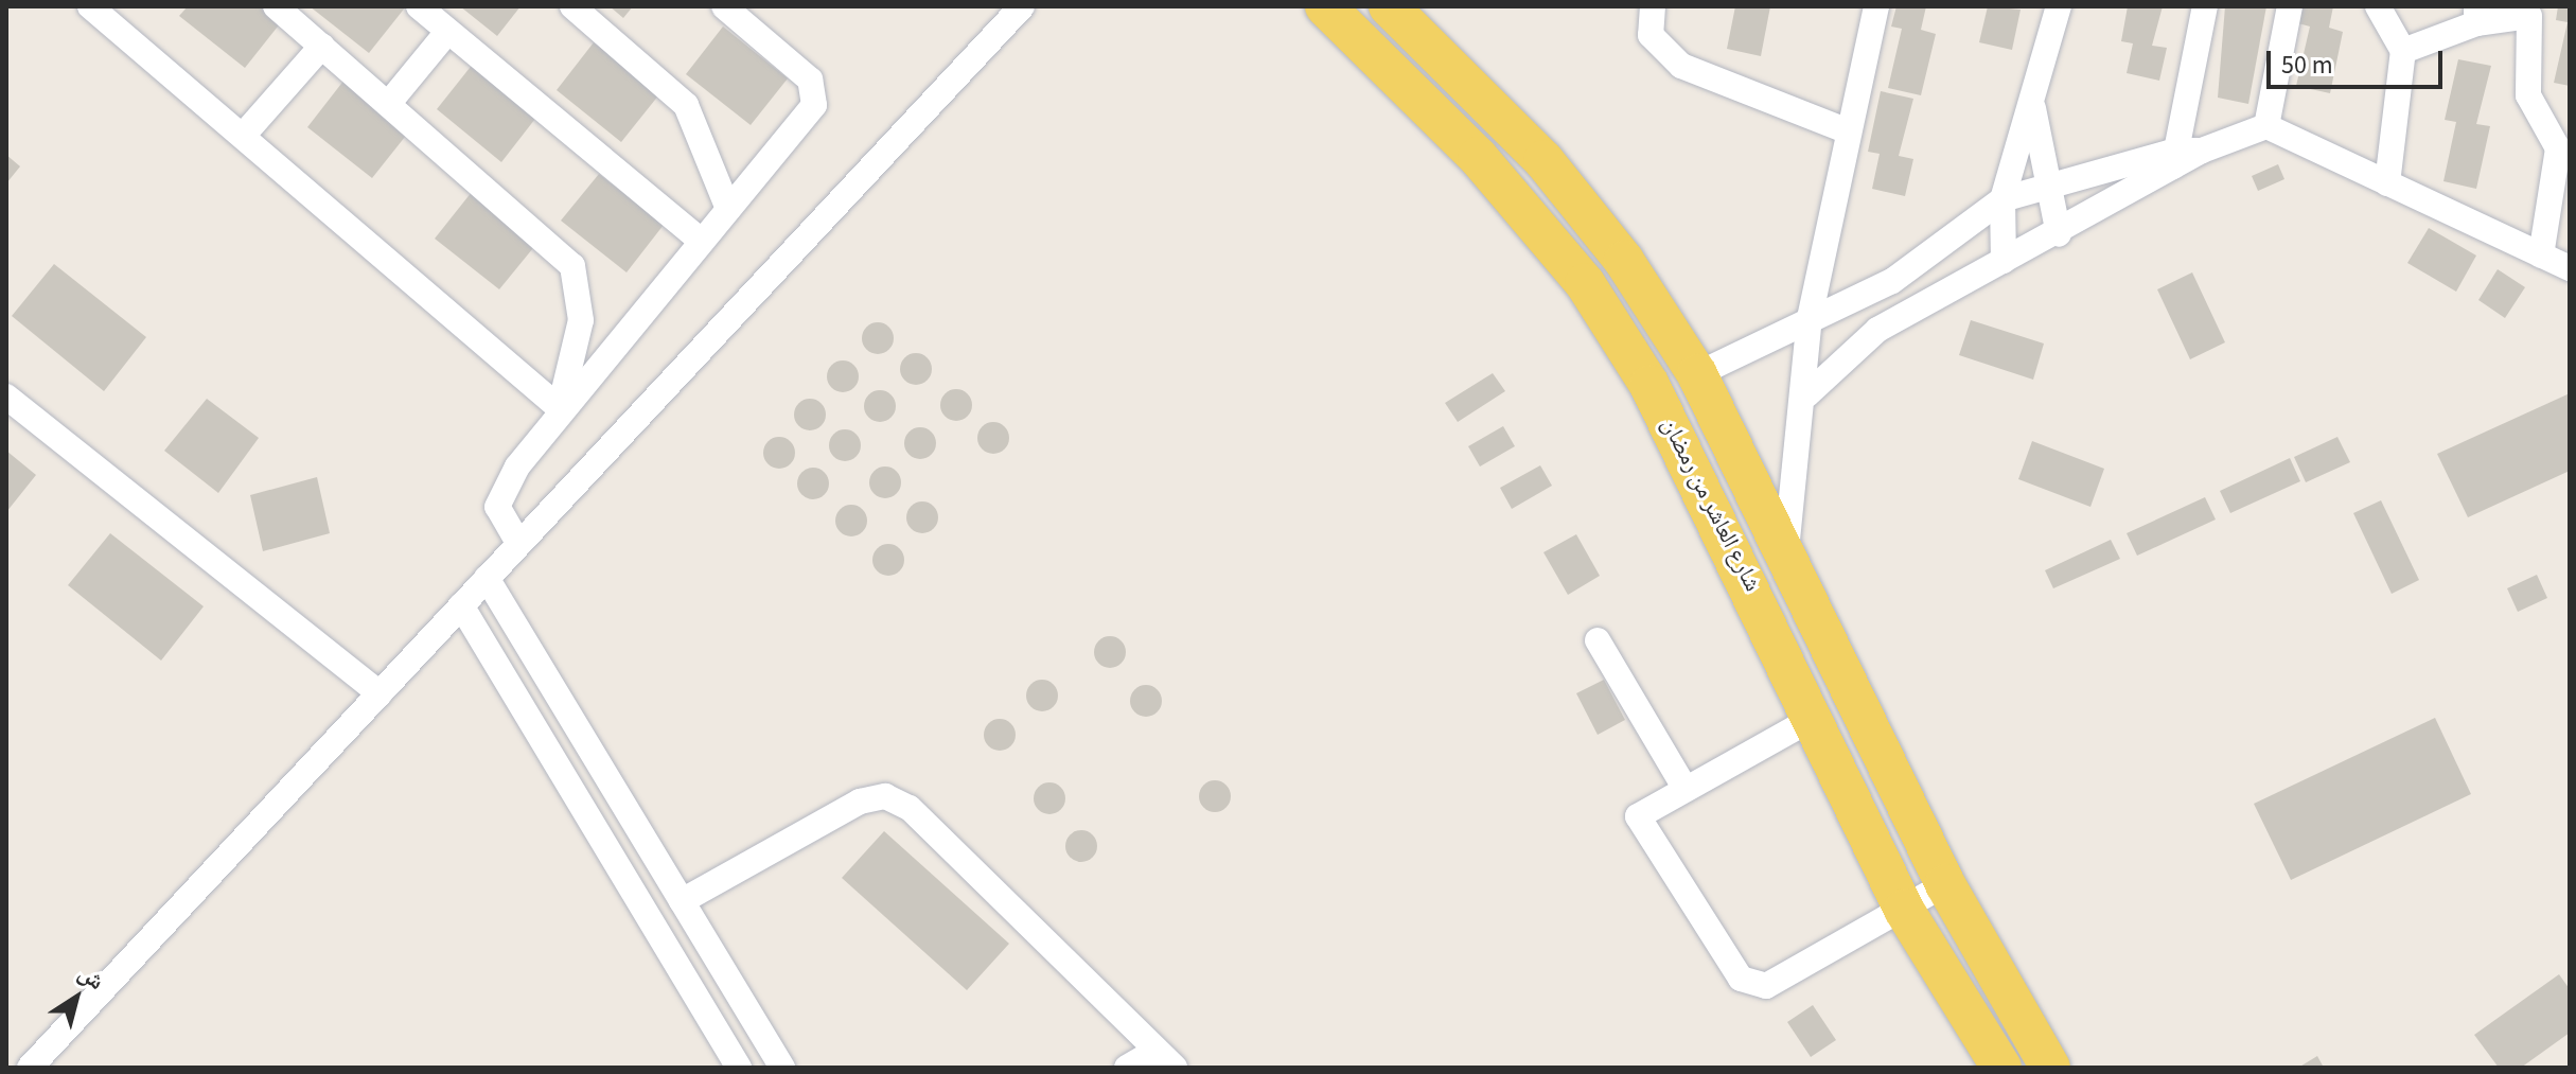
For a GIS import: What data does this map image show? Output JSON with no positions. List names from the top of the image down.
{
  "streets": {
    "main road": ["شارع العاشر من رمضان"]
  },
  "scale_bar": "50 m",
  "north": "top right"
}
